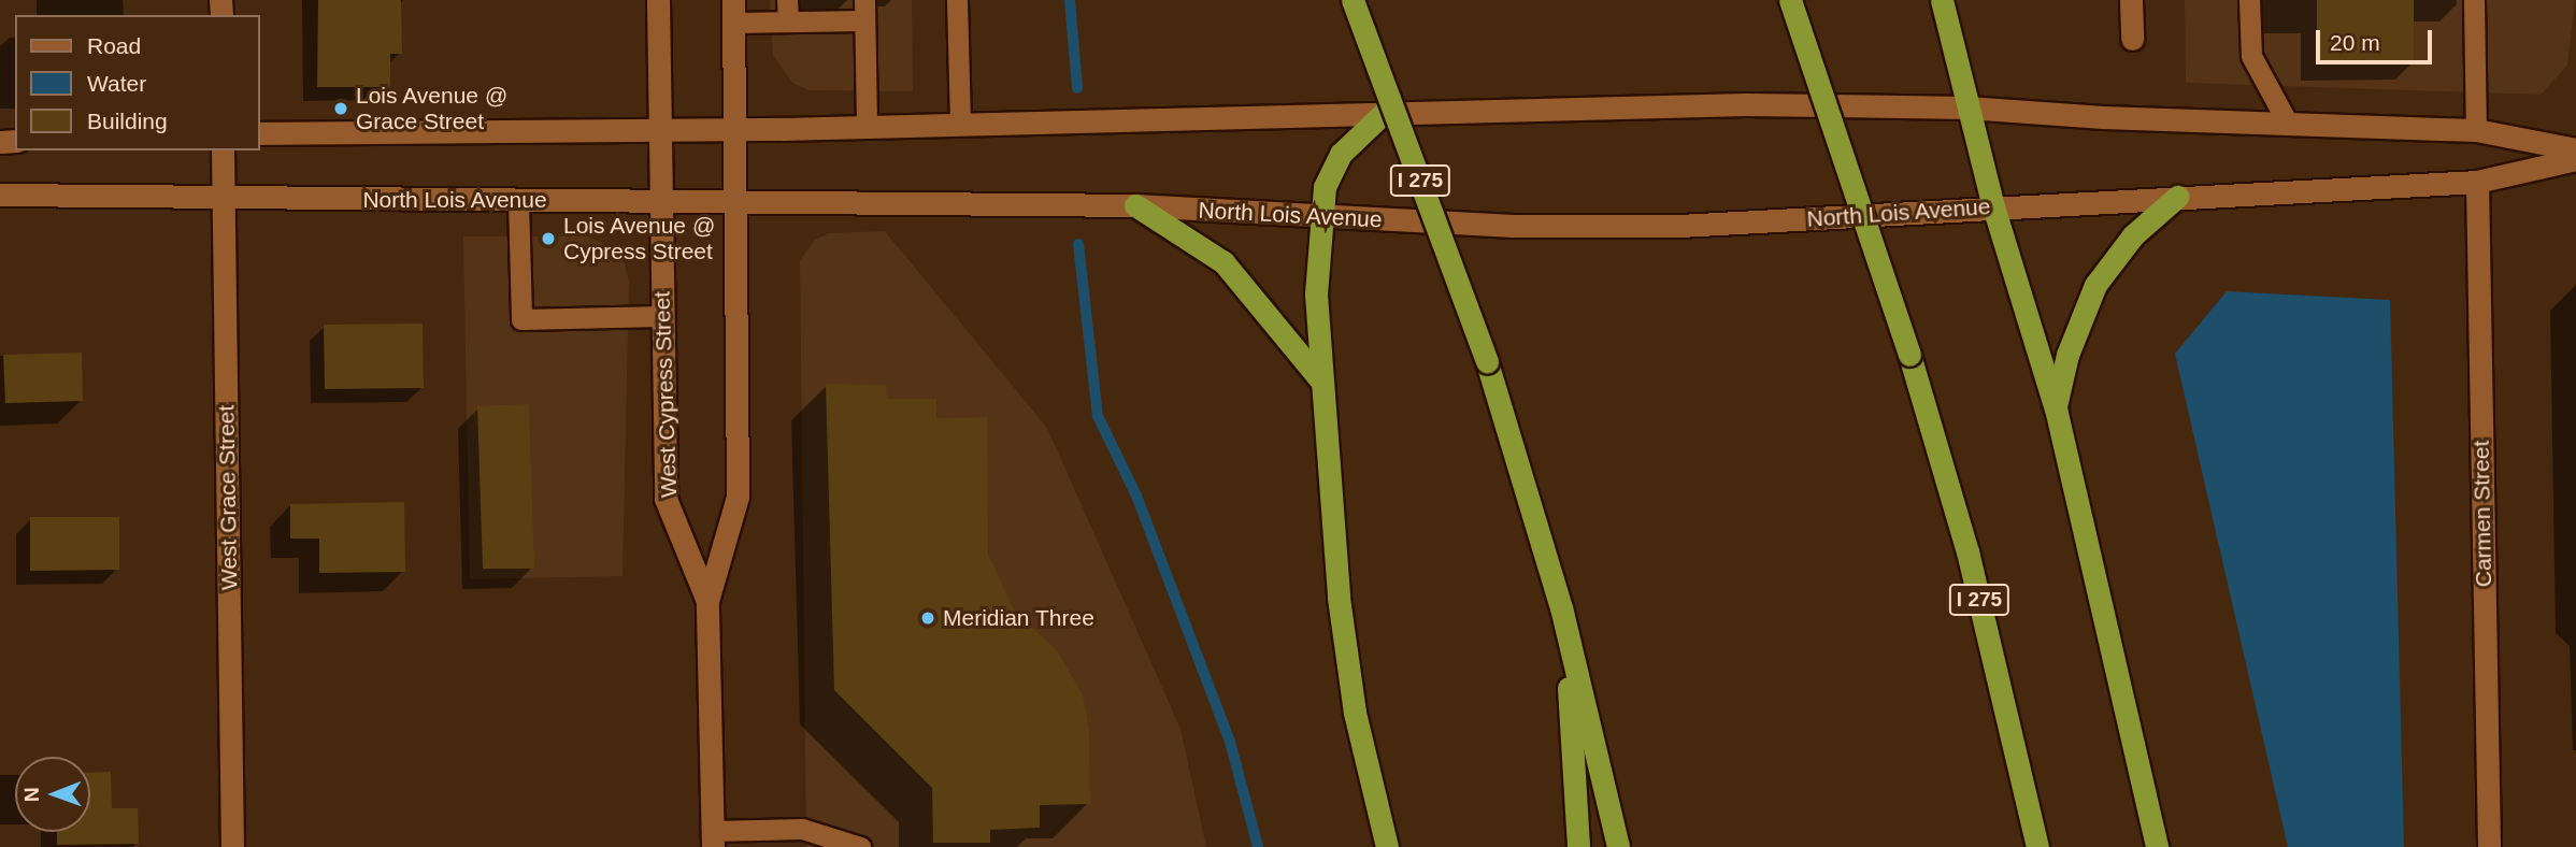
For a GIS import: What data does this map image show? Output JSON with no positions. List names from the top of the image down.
{
  "streets": {
    "highway": ["I 275"],
    "street": [
      "North Lois Avenue",
      "West Cypress Street",
      "West Grace Street",
      "Carmen Street"
    ]
  },
  "crossings": [
    ["North Lois Avenue", "West Cypress Street"],
    ["North Lois Avenue", "West Grace Street"],
    ["North Lois Avenue", "Carmen Street"]
  ],
  "places": ["Lois Avenue @ Grace Street", "Lois Avenue @ Cypress Street", "Meridian Three"],
  "legend": ["Road", "Water", "Building"],
  "scale_bar": "20 m",
  "north": "left"
}
